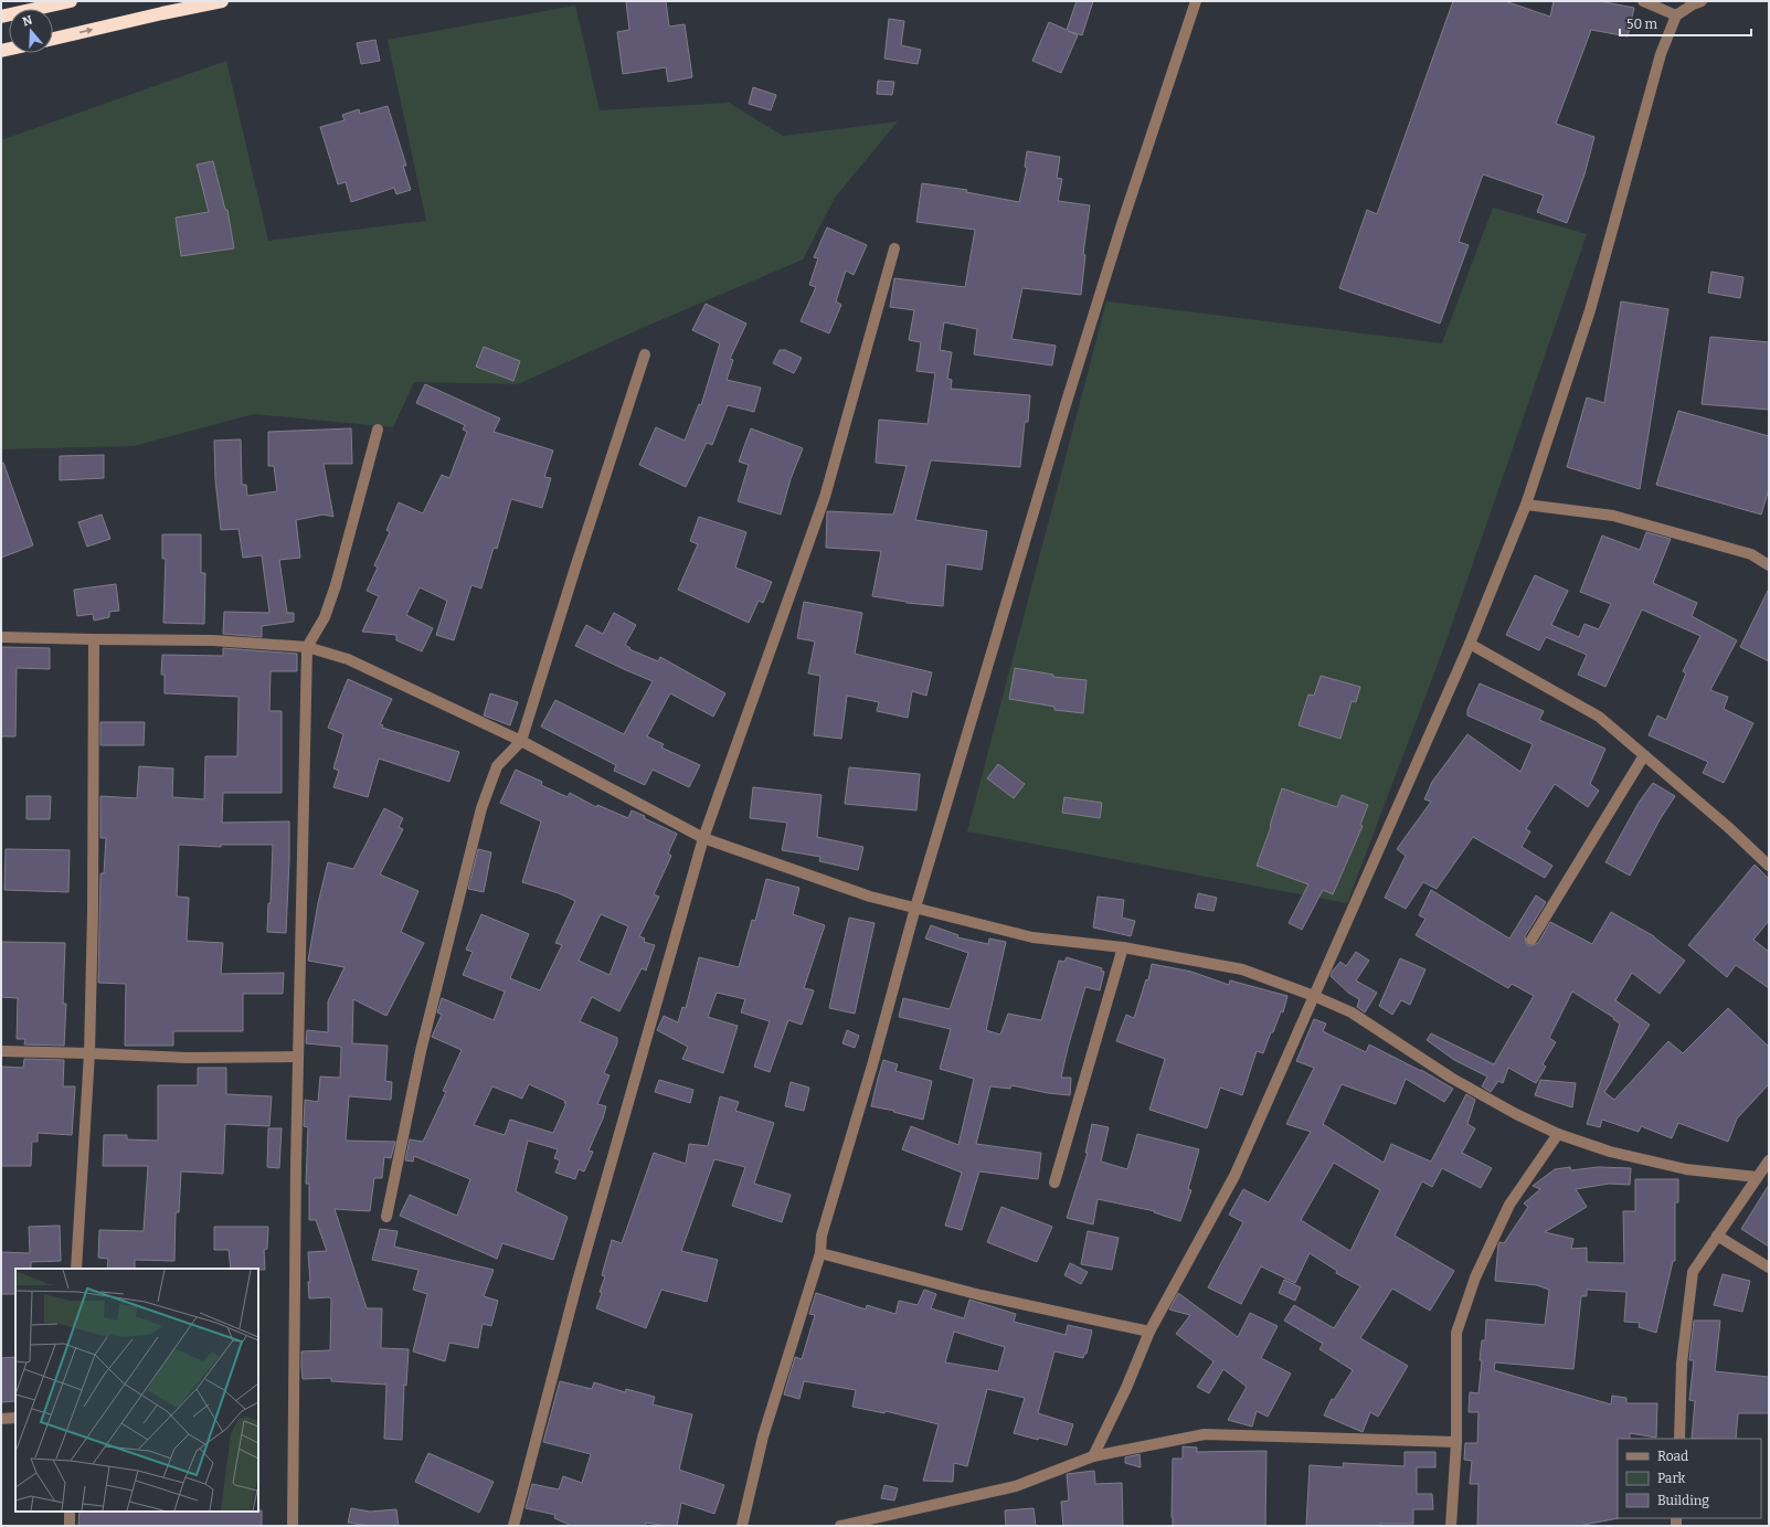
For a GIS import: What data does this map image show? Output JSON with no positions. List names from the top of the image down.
{
  "legend": ["Road", "Park", "Building"],
  "scale_bar": "50 m",
  "north": "top"
}
